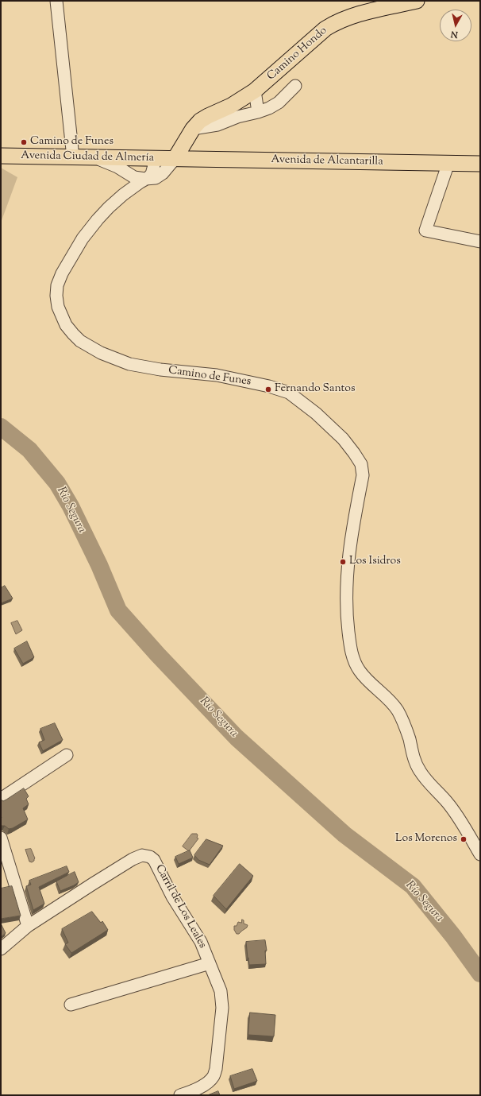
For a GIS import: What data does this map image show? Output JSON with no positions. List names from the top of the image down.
{
  "streets": {
    "main road": ["Camino Hondo", "Avenida Ciudad de Almería", "Avenida de Alcantarilla"],
    "street": ["Camino de Funes", "Carril de Los Leales"]
  },
  "crossings": [
    ["Camino Hondo", "Avenida Ciudad de Almería"],
    ["Camino Hondo", "Avenida de Alcantarilla"],
    ["Avenida Ciudad de Almería", "Avenida de Alcantarilla"]
  ],
  "water": ["Río Segura"],
  "places": [
    "Camino de Funes",
    "Fernando Santos",
    "Los Isidros",
    "Los Morenos"
  ],
  "north": "bottom"
}
